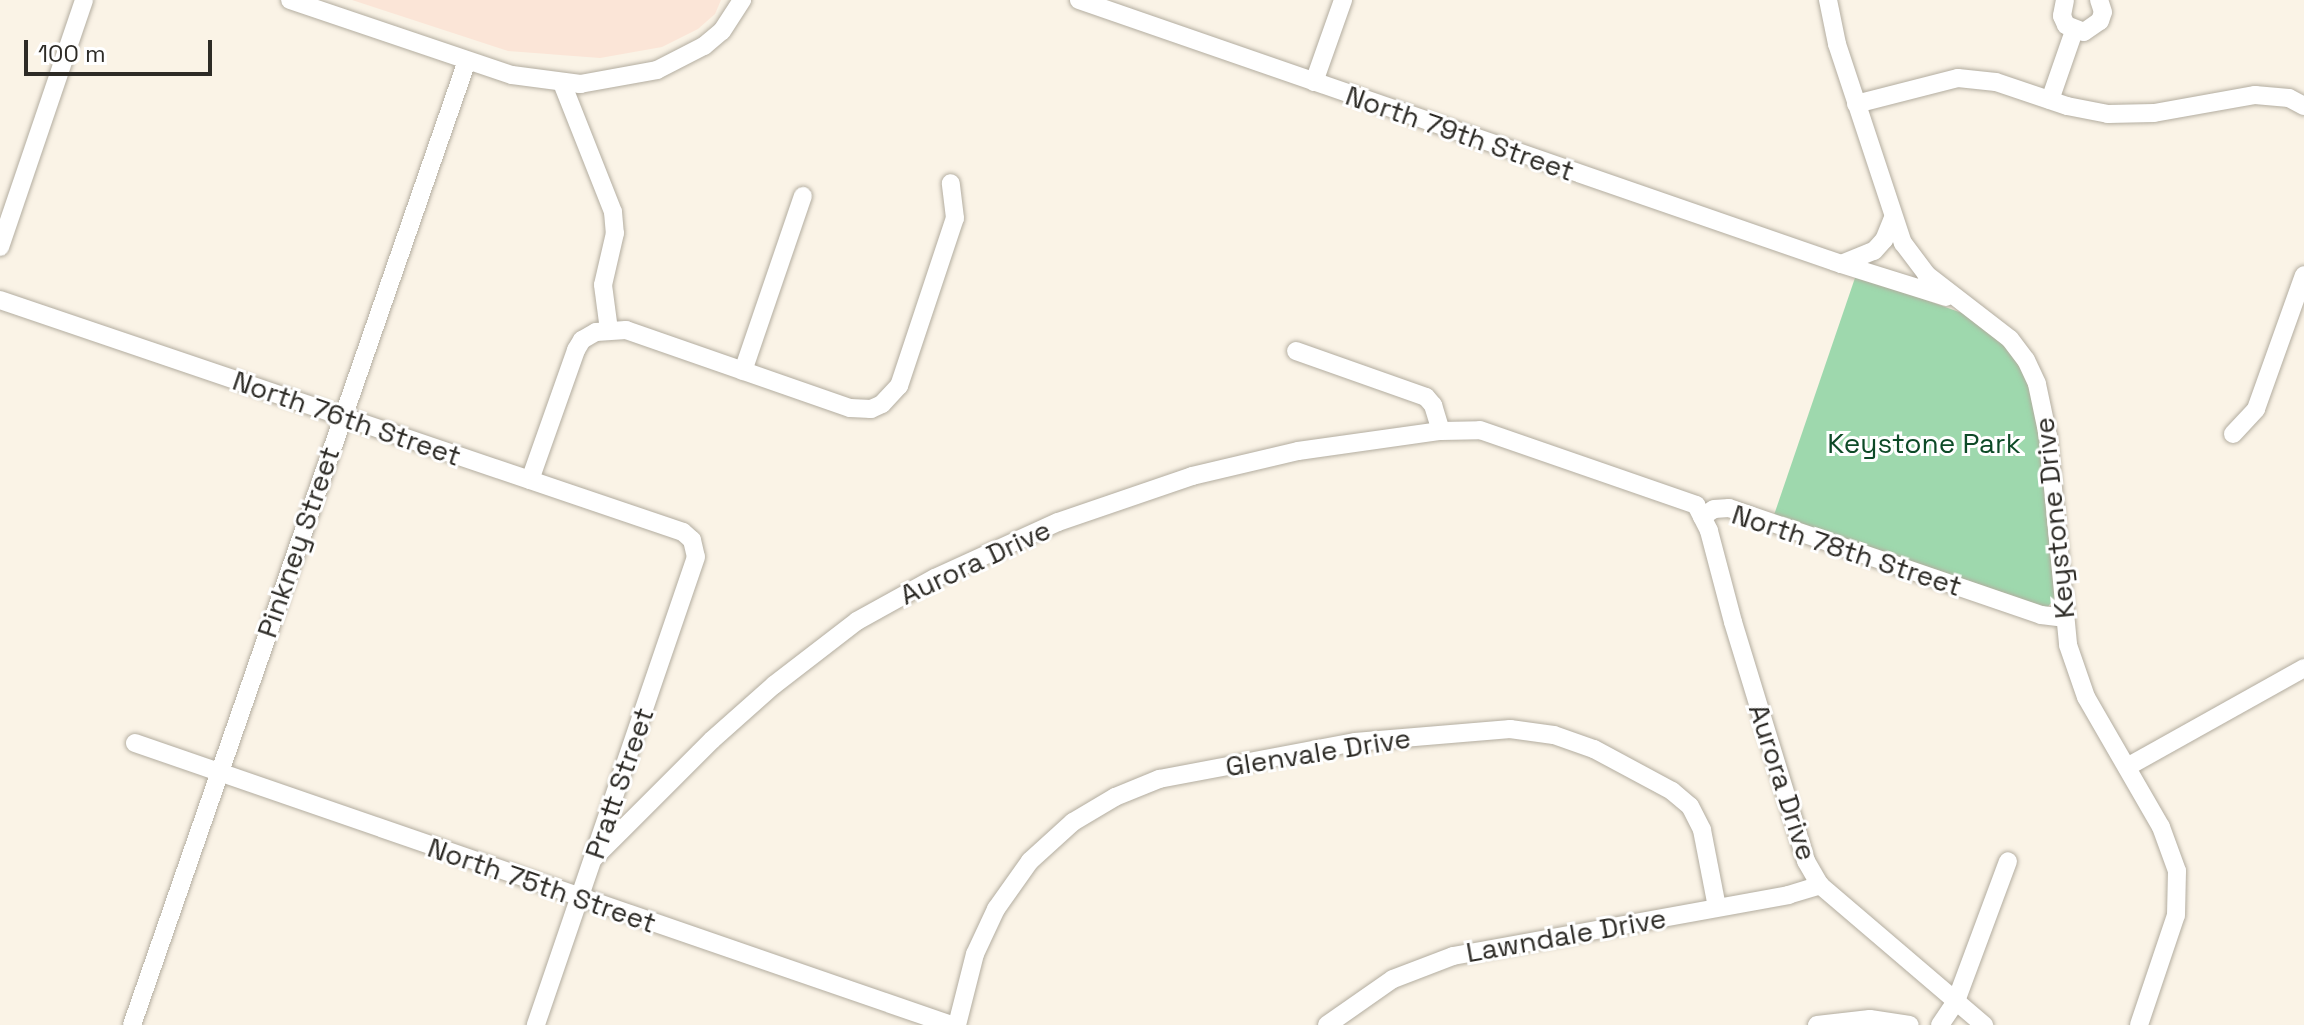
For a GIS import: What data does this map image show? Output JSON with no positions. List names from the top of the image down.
{
  "streets": {
    "street": [
      "North 79th Street",
      "North 76th Street",
      "Keystone Drive",
      "Pinkney Street",
      "North 78th Street",
      "Aurora Drive",
      "Glenvale Drive",
      "Pratt Street",
      "North 75th Street",
      "Lawndale Drive"
    ]
  },
  "crossings": [
    ["North 79th Street", "Keystone Drive"],
    ["North 76th Street", "Pinkney Street"],
    ["North 76th Street", "Pratt Street"],
    ["Keystone Drive", "North 78th Street"],
    ["Pinkney Street", "North 75th Street"],
    ["North 78th Street", "Aurora Drive"],
    ["Aurora Drive", "Pratt Street"],
    ["Aurora Drive", "Lawndale Drive"],
    ["Glenvale Drive", "North 75th Street"],
    ["Glenvale Drive", "Lawndale Drive"],
    ["Pratt Street", "North 75th Street"]
  ],
  "parks": ["Keystone Park"],
  "scale_bar": "100 m"
}
